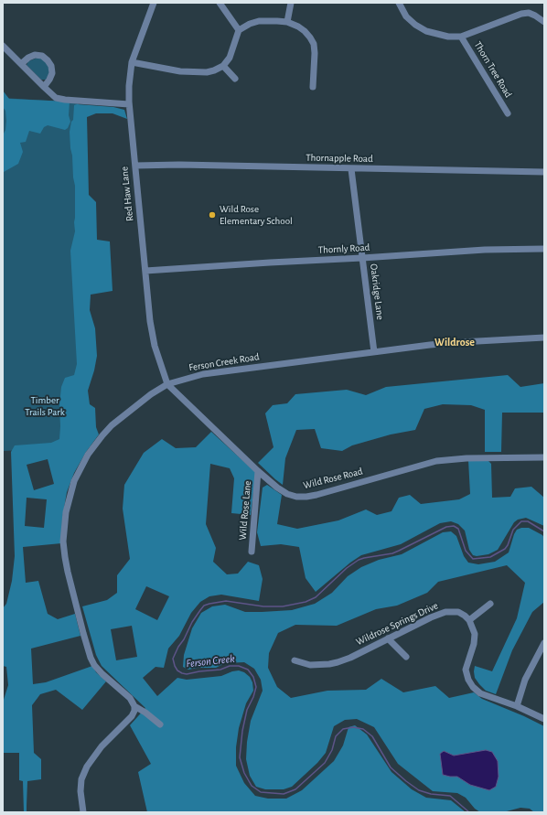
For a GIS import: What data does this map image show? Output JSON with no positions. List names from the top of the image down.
{
  "streets": {
    "street": [
      "Thorn Tree Road",
      "Thornapple Road",
      "Red Haw Lane",
      "Thornly Road",
      "Oakridge Lane",
      "Ferson Creek Road",
      "Wild Rose Road",
      "Wild Rose Lane",
      "Wildrose Springs Drive"
    ]
  },
  "crossings": [
    ["Thornapple Road", "Red Haw Lane"],
    ["Thornapple Road", "Oakridge Lane"],
    ["Red Haw Lane", "Thornly Road"],
    ["Red Haw Lane", "Ferson Creek Road"],
    ["Red Haw Lane", "Wild Rose Road"],
    ["Thornly Road", "Oakridge Lane"],
    ["Oakridge Lane", "Ferson Creek Road"],
    ["Ferson Creek Road", "Wild Rose Road"],
    ["Wild Rose Road", "Wild Rose Lane"]
  ],
  "districts": ["Wildrose"],
  "water": ["Ferson Creek"],
  "parks": ["Timber Trails Park"],
  "places": ["Wild Rose Elementary School"]
}
